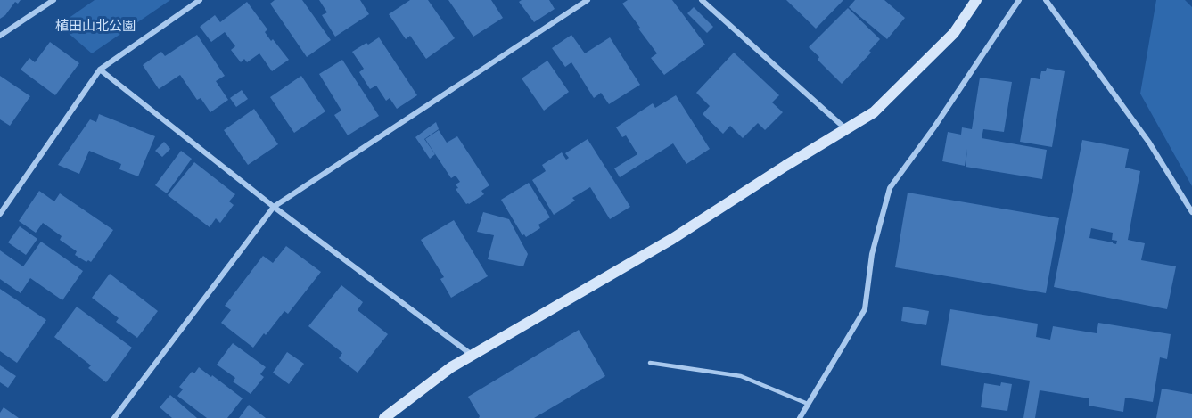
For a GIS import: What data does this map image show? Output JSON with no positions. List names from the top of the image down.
{
  "parks": ["植田山北公園"]
}
